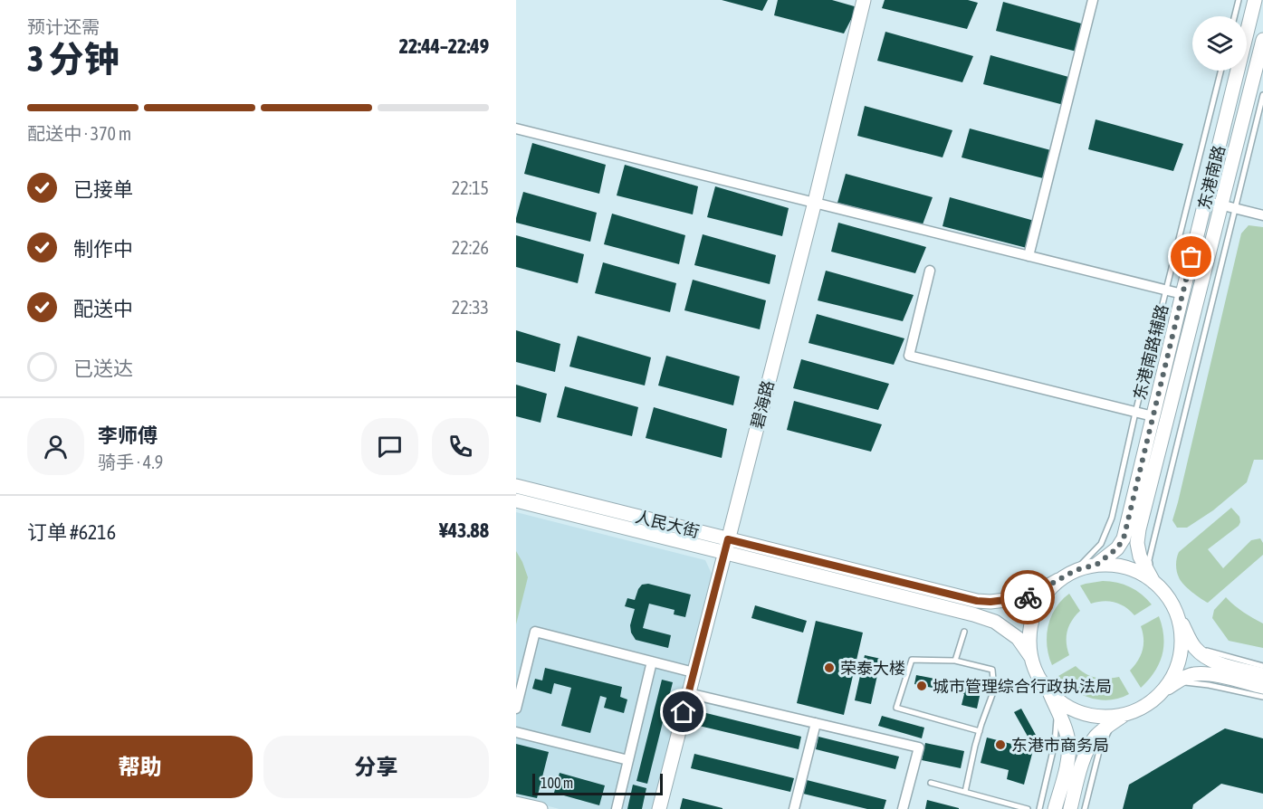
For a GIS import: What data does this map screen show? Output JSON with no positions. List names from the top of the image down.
{
  "streets": {
    "main road": ["东港南路", "碧海路", "人民大街"],
    "lane": ["东港南路辅路"]
  },
  "crossings": [
    ["东港南路", "东港南路辅路"],
    ["碧海路", "人民大街"]
  ],
  "places": ["荣泰大楼", "城市管理综合行政执法局", "东港市商务局"],
  "scale_bar": "100 m",
  "page": {
    "heading": ["3 分钟", "预计还需", "22:44–22:49"],
    "panel": [
      "李师傅",
      "骑手 · 4.9",
      "订单 #6216",
      "¥43.88"
    ],
    "bar": "配送中 · 370 m",
    "list": [
      ["已接单", "22:15"],
      ["制作中", "22:26"],
      ["配送中", "22:33"],
      "已送达"
    ],
    "buttons": ["帮助", "分享"],
    "scale": "100 m"
  }
}
